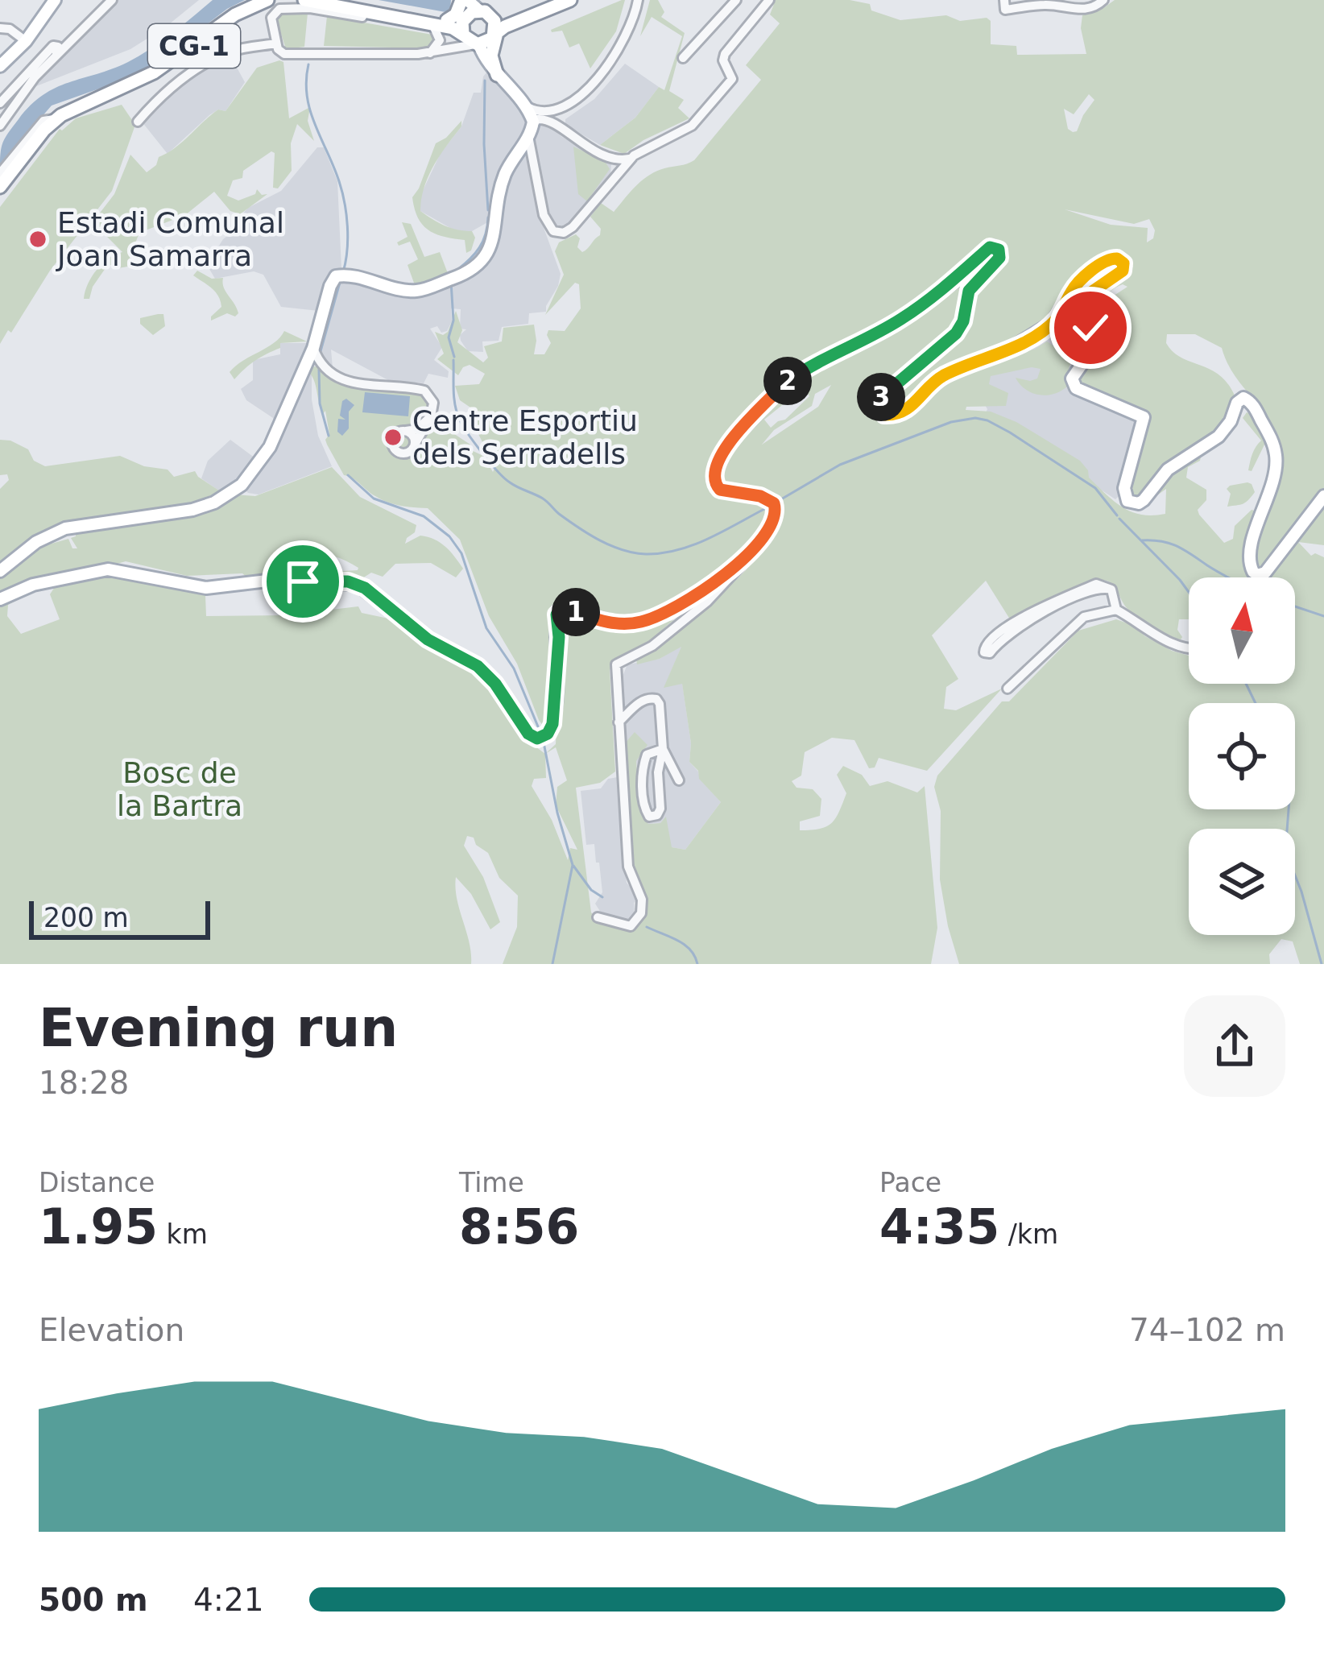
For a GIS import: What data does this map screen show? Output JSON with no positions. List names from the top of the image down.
{
  "streets": {
    "highway": ["CG-1"]
  },
  "parks": ["Bosc de la Bartra"],
  "places": ["Estadi Comunal Joan Samarra", "Centre Esportiu dels Serradells"],
  "scale_bar": "200 m",
  "north": "top",
  "page": {
    "pins": ["2", "3", "1"],
    "scale": "200 m",
    "heading": ["Evening run", "18:28"],
    "stats": [
      ["Distance", "1.95 km"],
      ["Time", "8:56"],
      ["Pace", "4:35 /km"]
    ],
    "chart": ["Elevation", "74–102 m"],
    "list": [
      {
        "name": "500 m",
        "note": "4:21"
      }
    ]
  }
}
